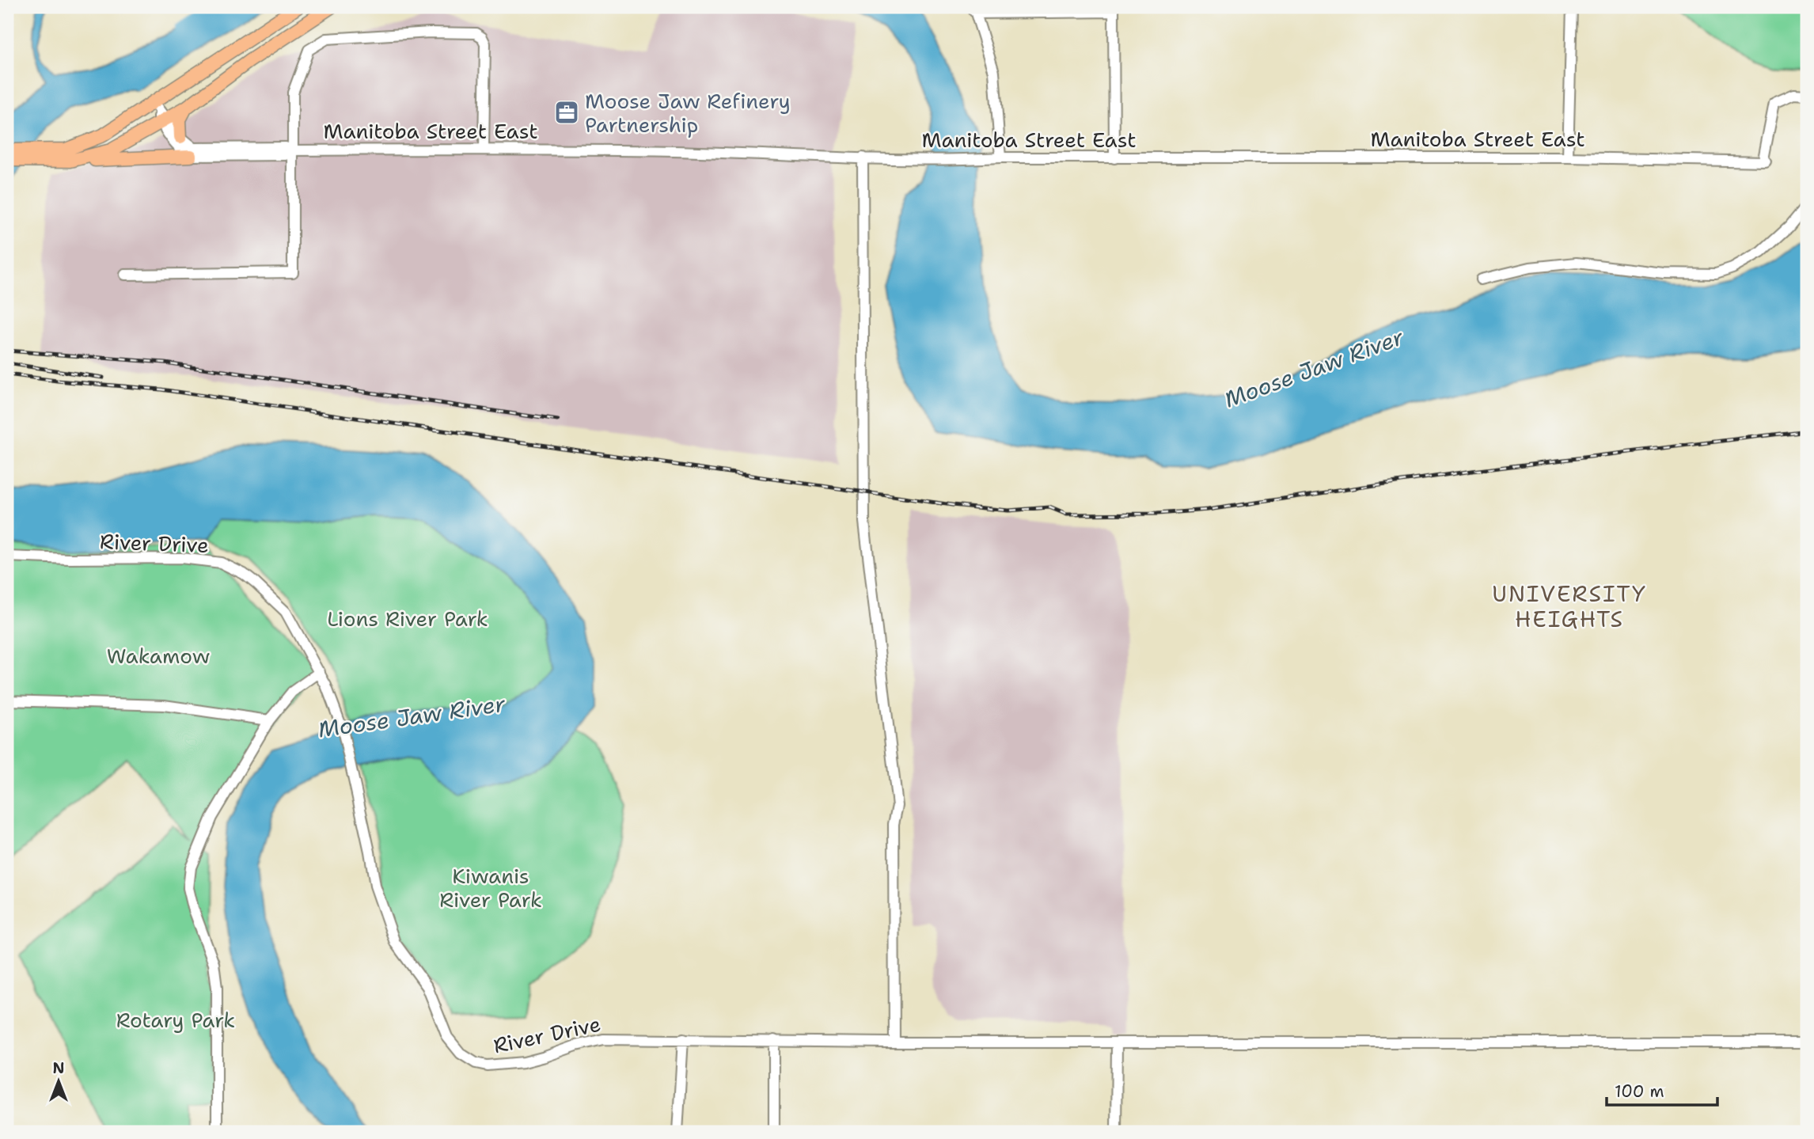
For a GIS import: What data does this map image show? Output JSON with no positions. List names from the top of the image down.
{
  "streets": {
    "street": ["Manitoba Street East", "River Drive"]
  },
  "districts": ["UNIVERSITY HEIGHTS"],
  "water": ["Moose Jaw River"],
  "parks": [
    "Lions River Park",
    "Wakamow",
    "Kiwanis River Park",
    "Rotary Park"
  ],
  "places": {
    "office": ["Moose Jaw Refinery Partnership"]
  },
  "scale_bar": "100 m",
  "north": "top"
}
